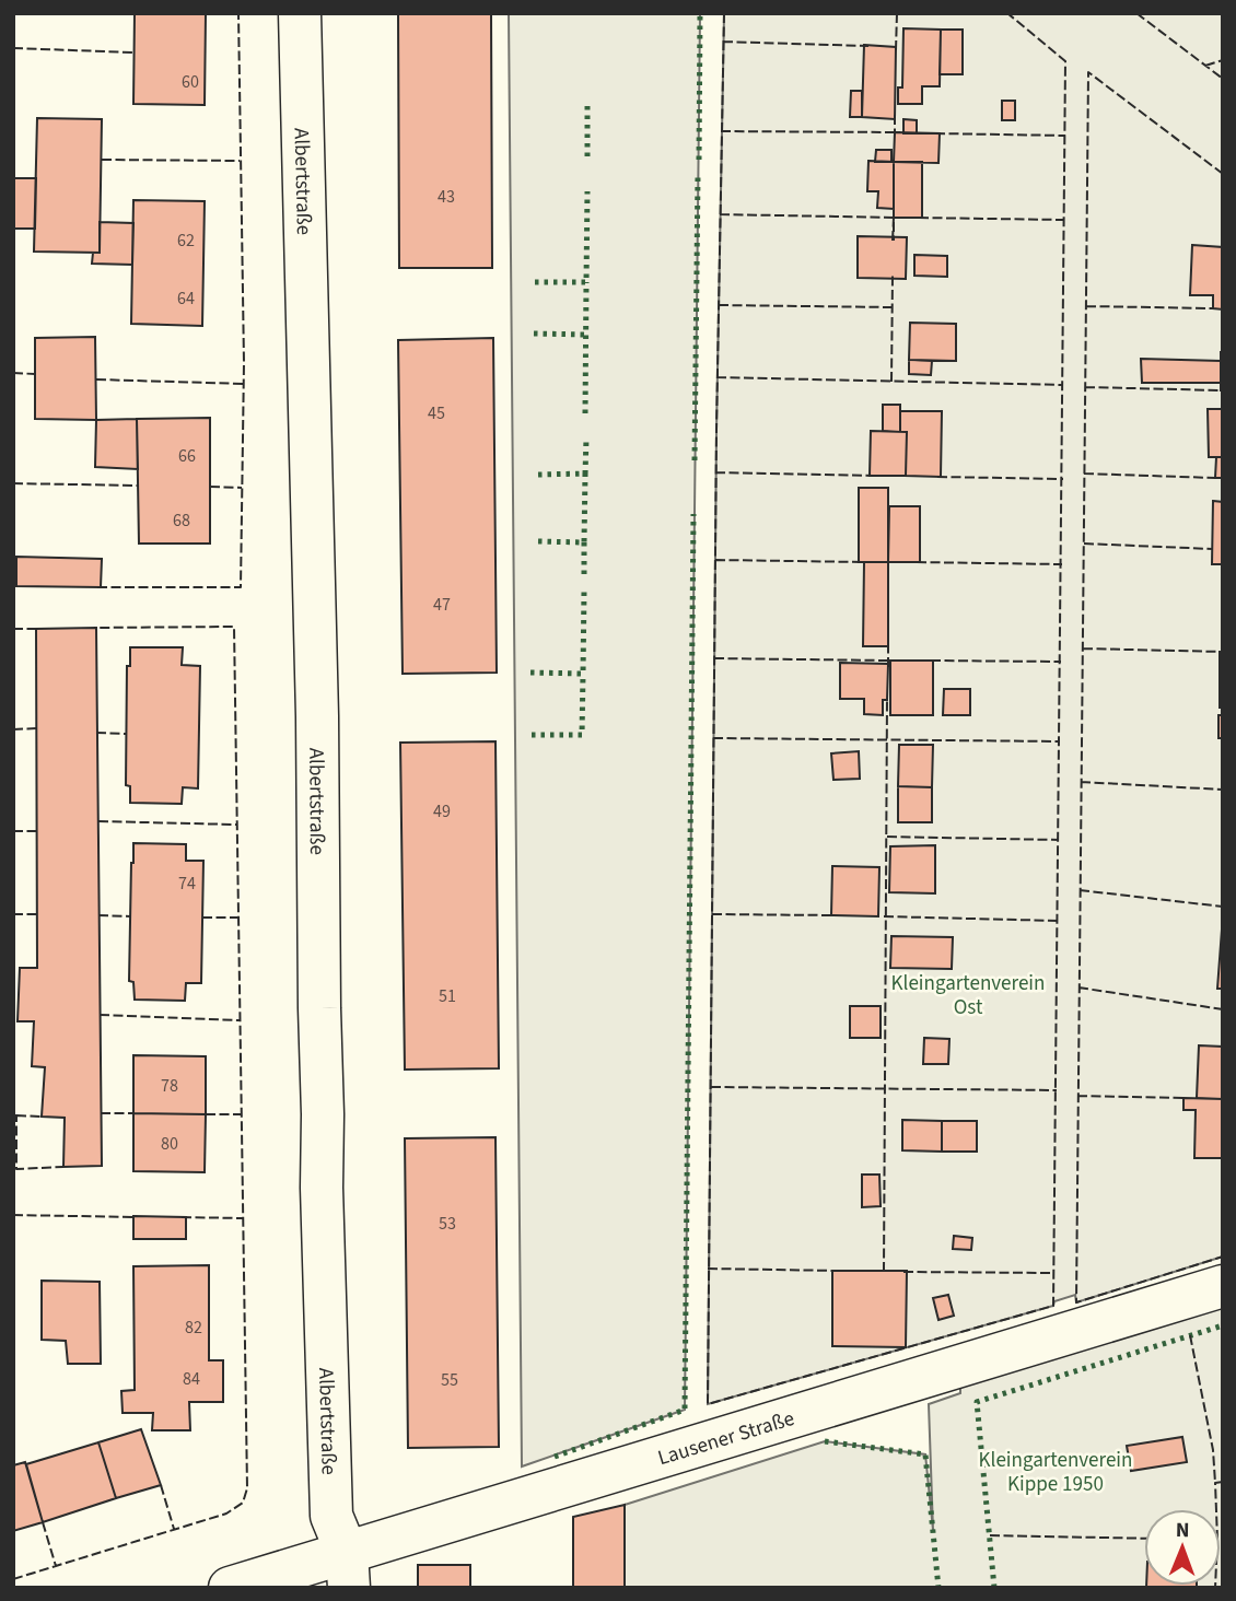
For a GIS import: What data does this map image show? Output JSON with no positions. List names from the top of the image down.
{
  "streets": {
    "street": ["Albertstraße", "Lausener Straße"]
  },
  "crossings": [
    ["Albertstraße", "Lausener Straße"]
  ],
  "parks": ["Kleingartenverein Ost", "Kleingartenverein Kippe 1950"],
  "house_numbers": [
    "60",
    "43",
    "62",
    "64",
    "45",
    "66",
    "68",
    "47",
    "49",
    "74",
    "51",
    "78",
    "80",
    "53",
    "82",
    "84",
    "55"
  ],
  "north": "top"
}
